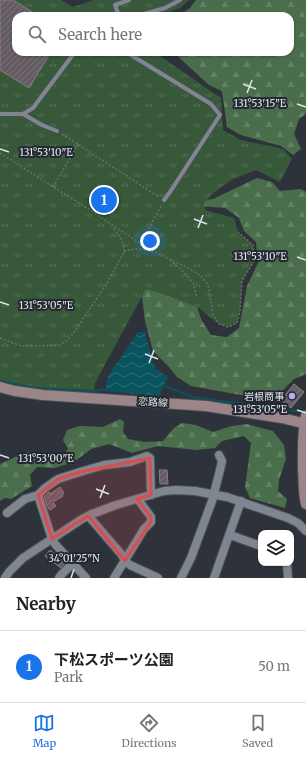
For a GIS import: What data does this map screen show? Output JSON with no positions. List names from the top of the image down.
{
  "streets": {
    "street": ["恋路線"]
  },
  "places": ["岩根商事"],
  "page": {
    "search": "Search here",
    "pins": "1",
    "heading": "Nearby",
    "list": [
      {
        "mark": "1",
        "name": "下松スポーツ公園",
        "note": "Park",
        "value": "50 m"
      }
    ],
    "nav": ["Map", "Directions", "Saved"]
  },
  "coordinates": [
    "131°53'15\"E",
    "131°53'10\"E",
    "131°53'05\"E",
    "131°53'00\"E",
    "34°01'25\"N"
  ]
}
